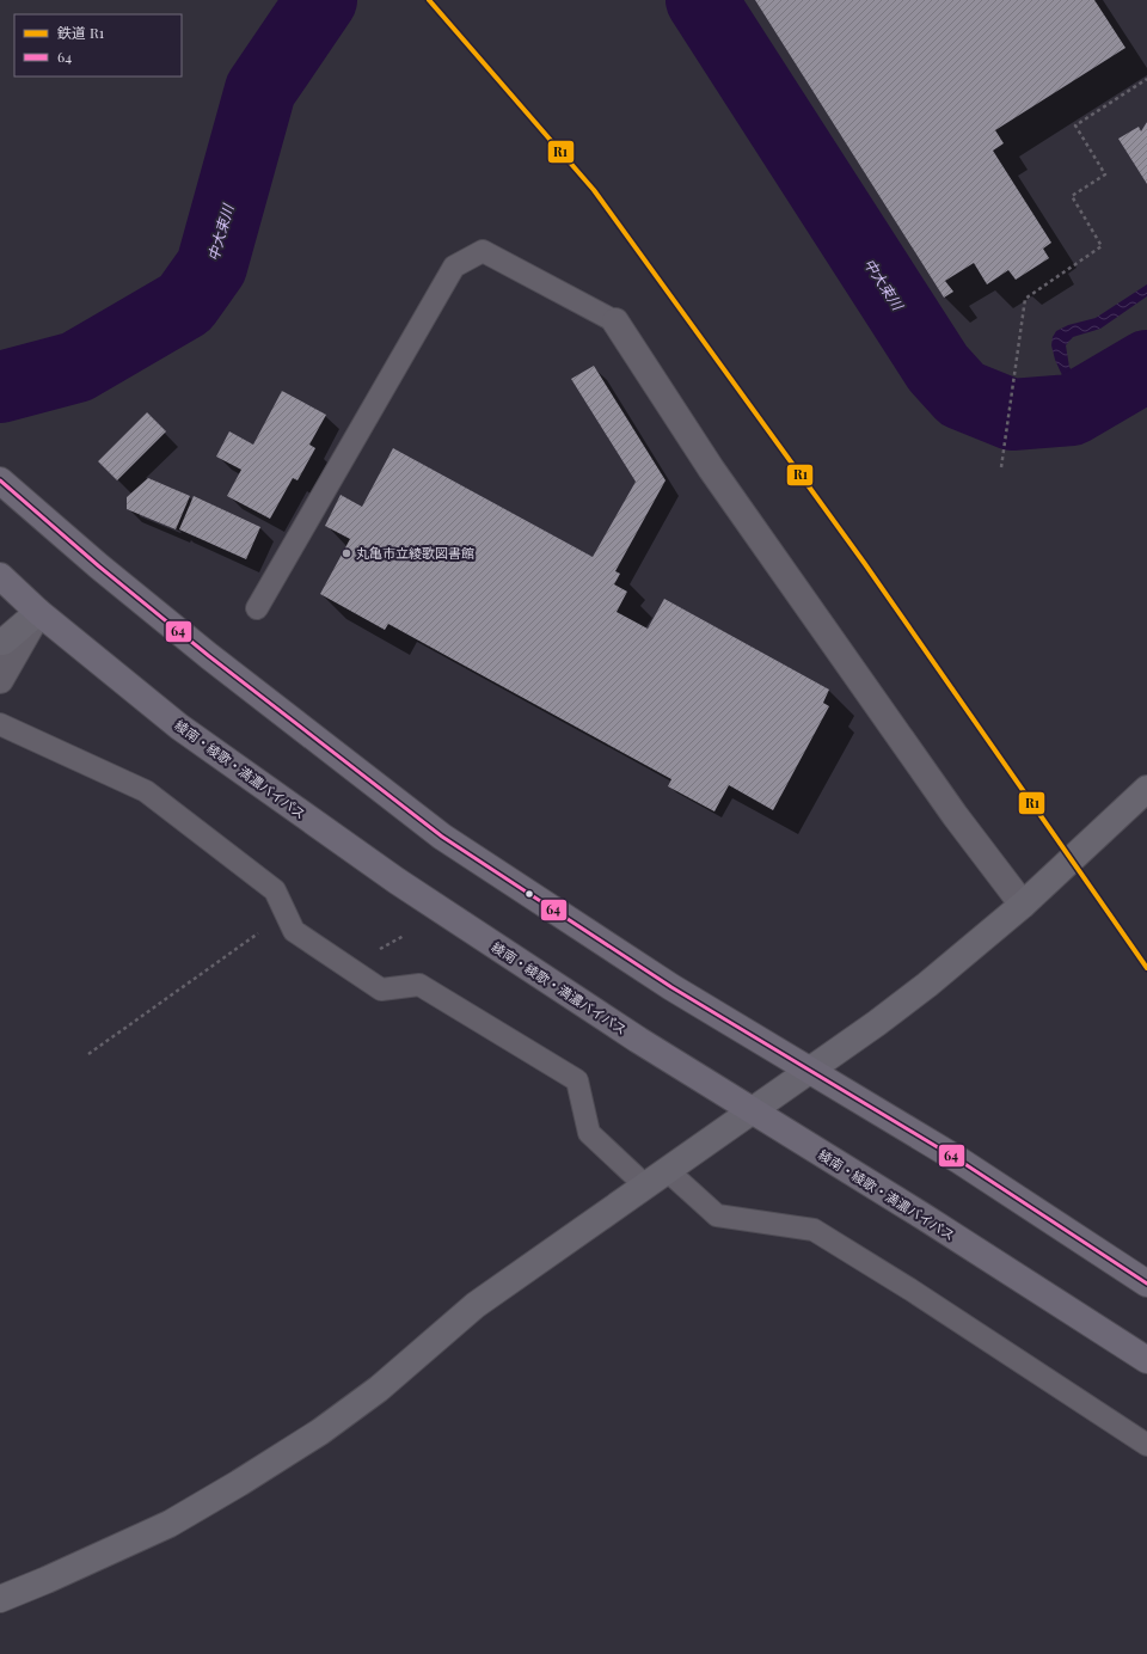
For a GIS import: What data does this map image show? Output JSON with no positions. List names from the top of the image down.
{
  "streets": {
    "highway": ["綾南・綾歌・満濃バイパス"]
  },
  "water": ["中大束川"],
  "places": ["丸亀市立綾歌図書館"],
  "lines": ["rail line R1", "transit line 64"],
  "legend": ["鉄道 R1", "64"]
}
